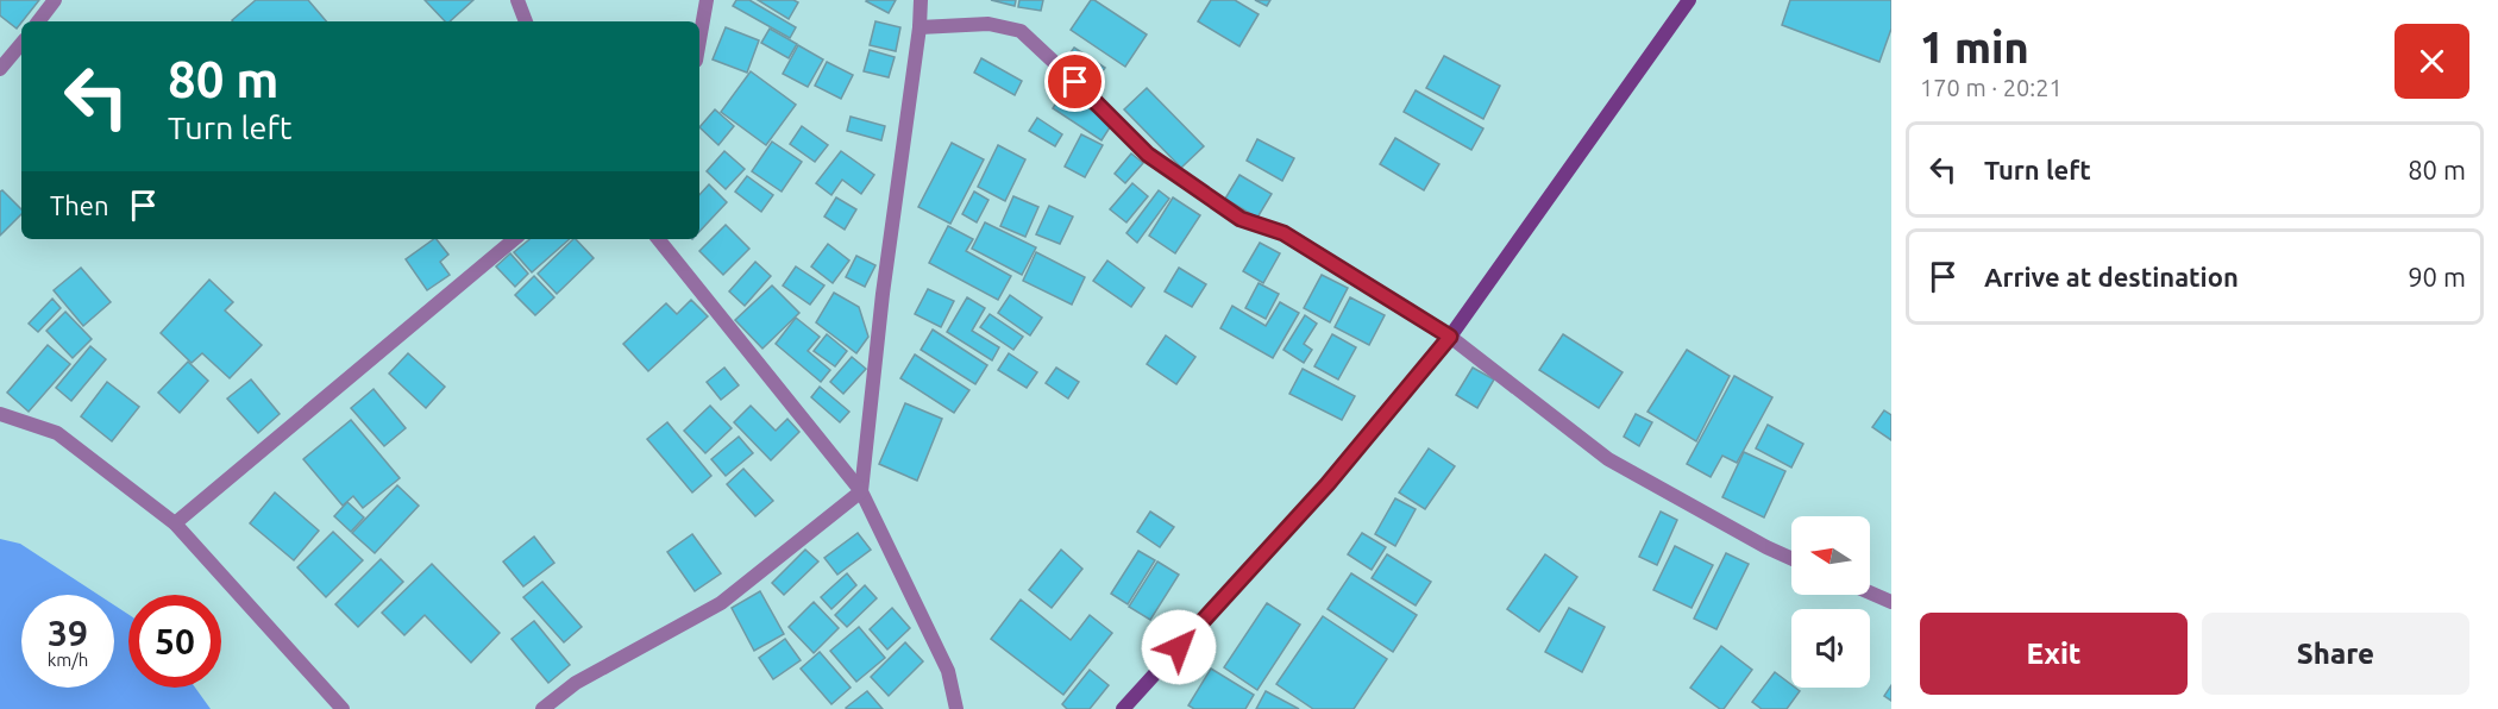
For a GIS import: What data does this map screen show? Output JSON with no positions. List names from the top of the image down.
{
  "north": "left",
  "page": {
    "heading": ["1 min", "170 m · 20:21"],
    "turn": ["80 m", "Turn left"],
    "list": [
      {
        "name": "Turn left",
        "value": "80 m"
      },
      {
        "name": "Arrive at destination",
        "value": "90 m"
      }
    ],
    "then": "Then",
    "speed": "39 km/h",
    "limit": "50",
    "buttons": ["Exit", "Share"]
  }
}
